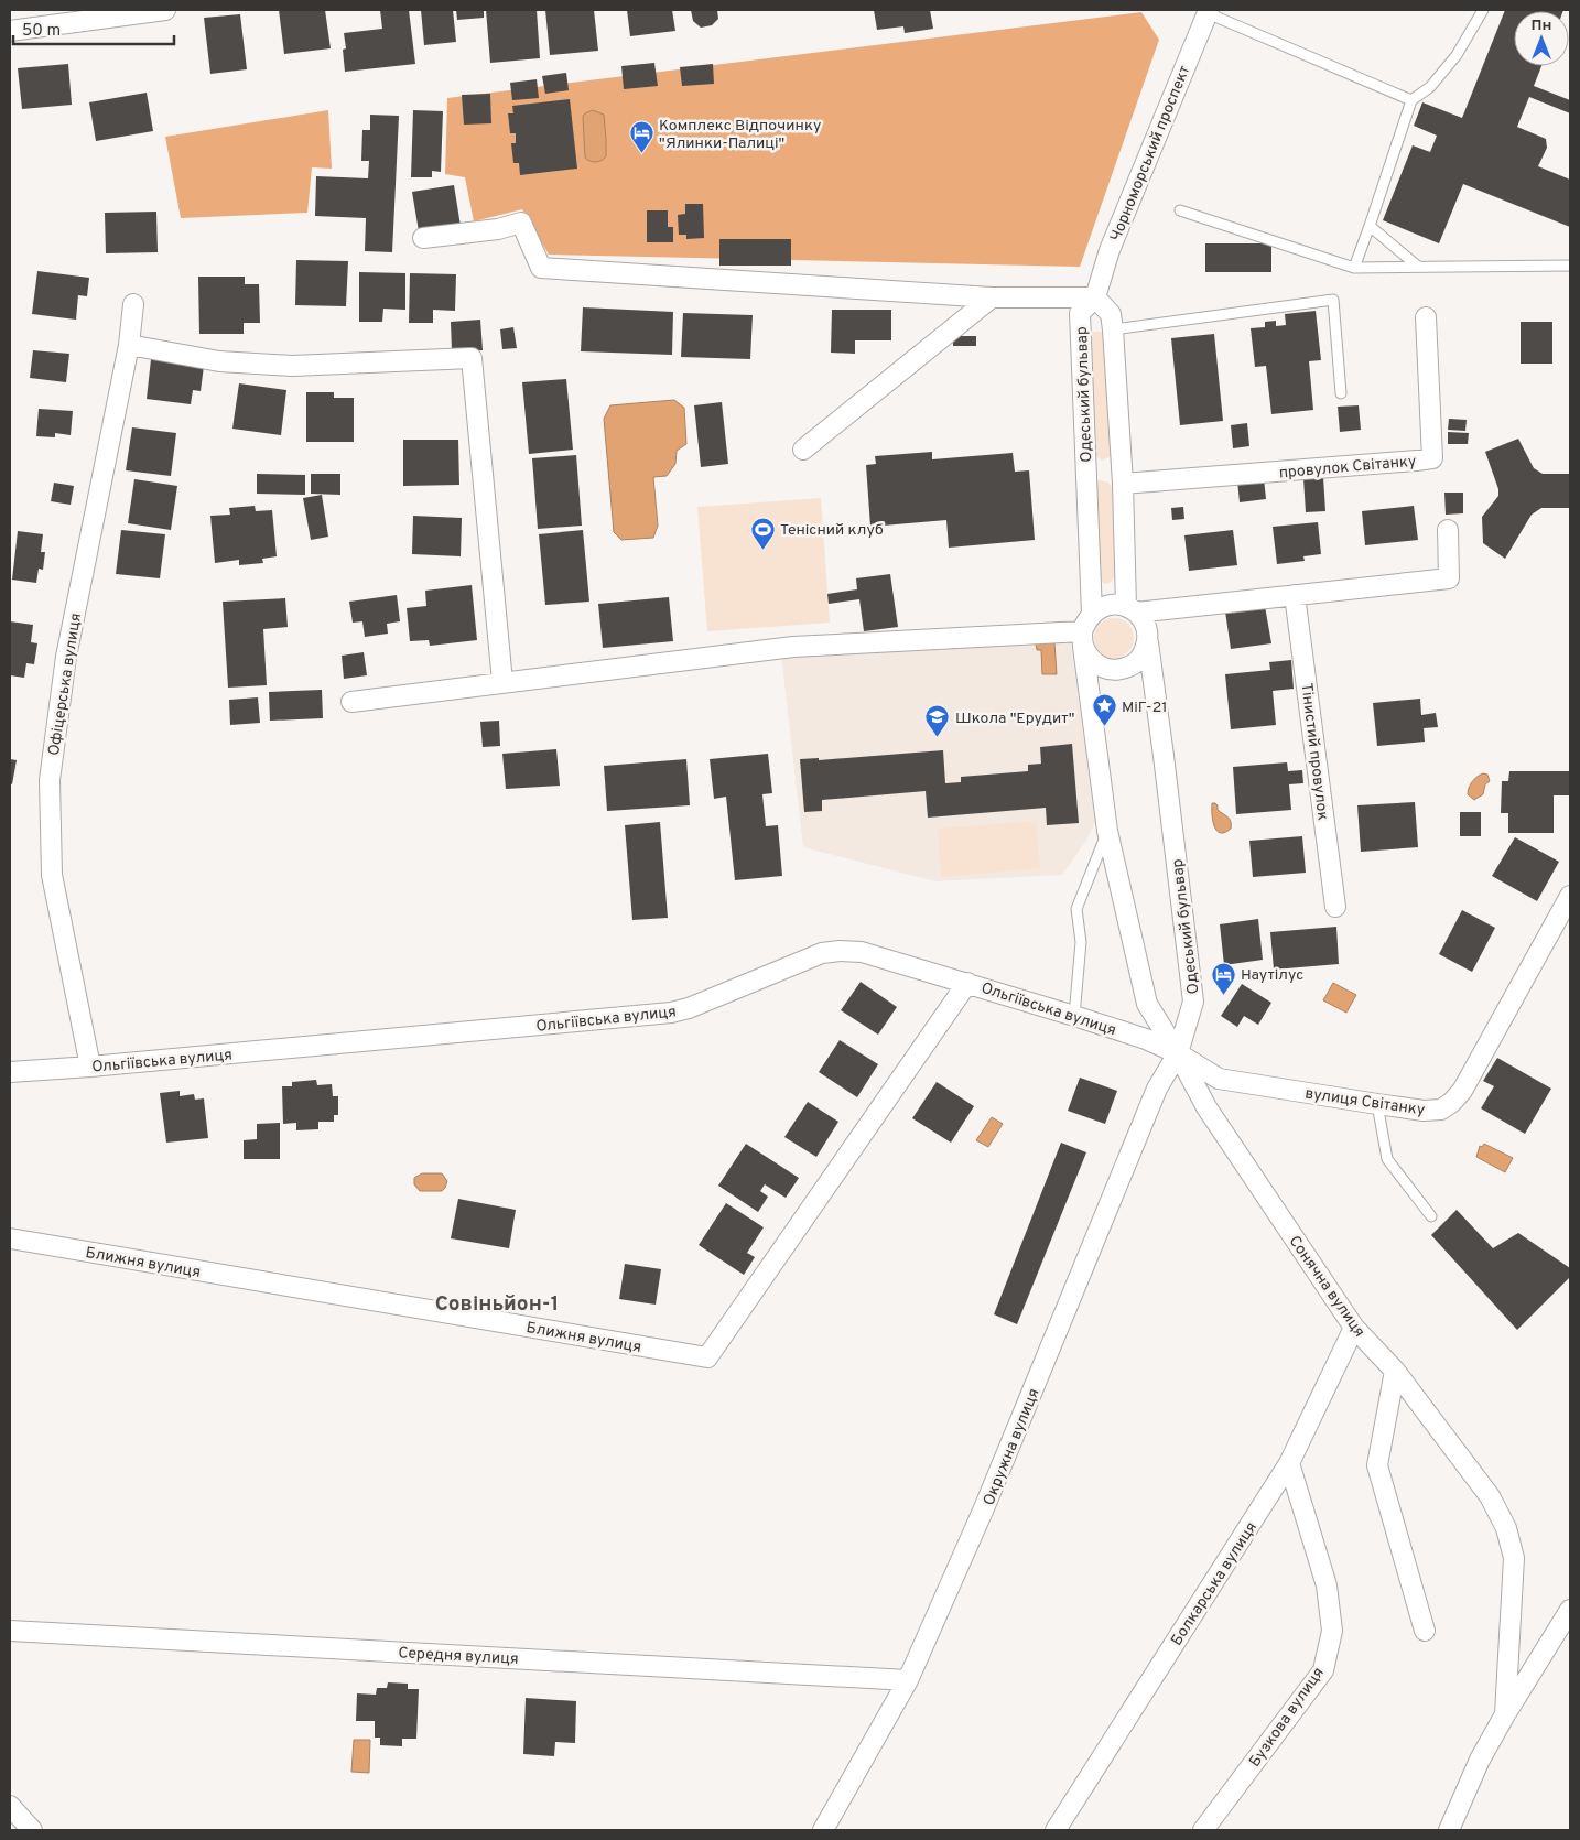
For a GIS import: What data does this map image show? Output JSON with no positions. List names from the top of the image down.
{
  "streets": {
    "street": [
      "Чорноморський проспект",
      "Одеський бульвар",
      "провулок Світанку",
      "Офіцерська вулиця",
      "Тінистий провулок",
      "Ольгіївська вулиця",
      "вулиця Світанку",
      "Ближня вулиця",
      "Сонячна вулиця",
      "Окружна вулиця",
      "Болкарська вулиця",
      "Середня вулиця",
      "Бузкова вулиця"
    ]
  },
  "crossings": [
    ["Чорноморський проспект", "Одеський бульвар"],
    ["Одеський бульвар", "провулок Світанку"],
    ["Одеський бульвар", "Ольгіївська вулиця"],
    ["Одеський бульвар", "вулиця Світанку"],
    ["Одеський бульвар", "Сонячна вулиця"],
    ["Одеський бульвар", "Окружна вулиця"],
    ["Офіцерська вулиця", "Ольгіївська вулиця"],
    ["Ольгіївська вулиця", "вулиця Світанку"],
    ["Ольгіївська вулиця", "Ближня вулиця"],
    ["Ольгіївська вулиця", "Сонячна вулиця"],
    ["Ольгіївська вулиця", "Окружна вулиця"],
    ["вулиця Світанку", "Сонячна вулиця"],
    ["вулиця Світанку", "Окружна вулиця"],
    ["Сонячна вулиця", "Окружна вулиця"],
    ["Сонячна вулиця", "Болкарська вулиця"],
    ["Окружна вулиця", "Середня вулиця"],
    ["Болкарська вулиця", "Бузкова вулиця"]
  ],
  "districts": ["Совіньйон-1"],
  "places": {
    "hotel": ["Комплекс Відпочинку \"Ялинки-Палиці\"", "Наутілус"],
    "sports": ["Тенісний клуб"],
    "place": ["МіГ-21"],
    "school or university": ["Школа \"Ерудит\""]
  },
  "scale_bar": "50 m",
  "north": "top"
}
